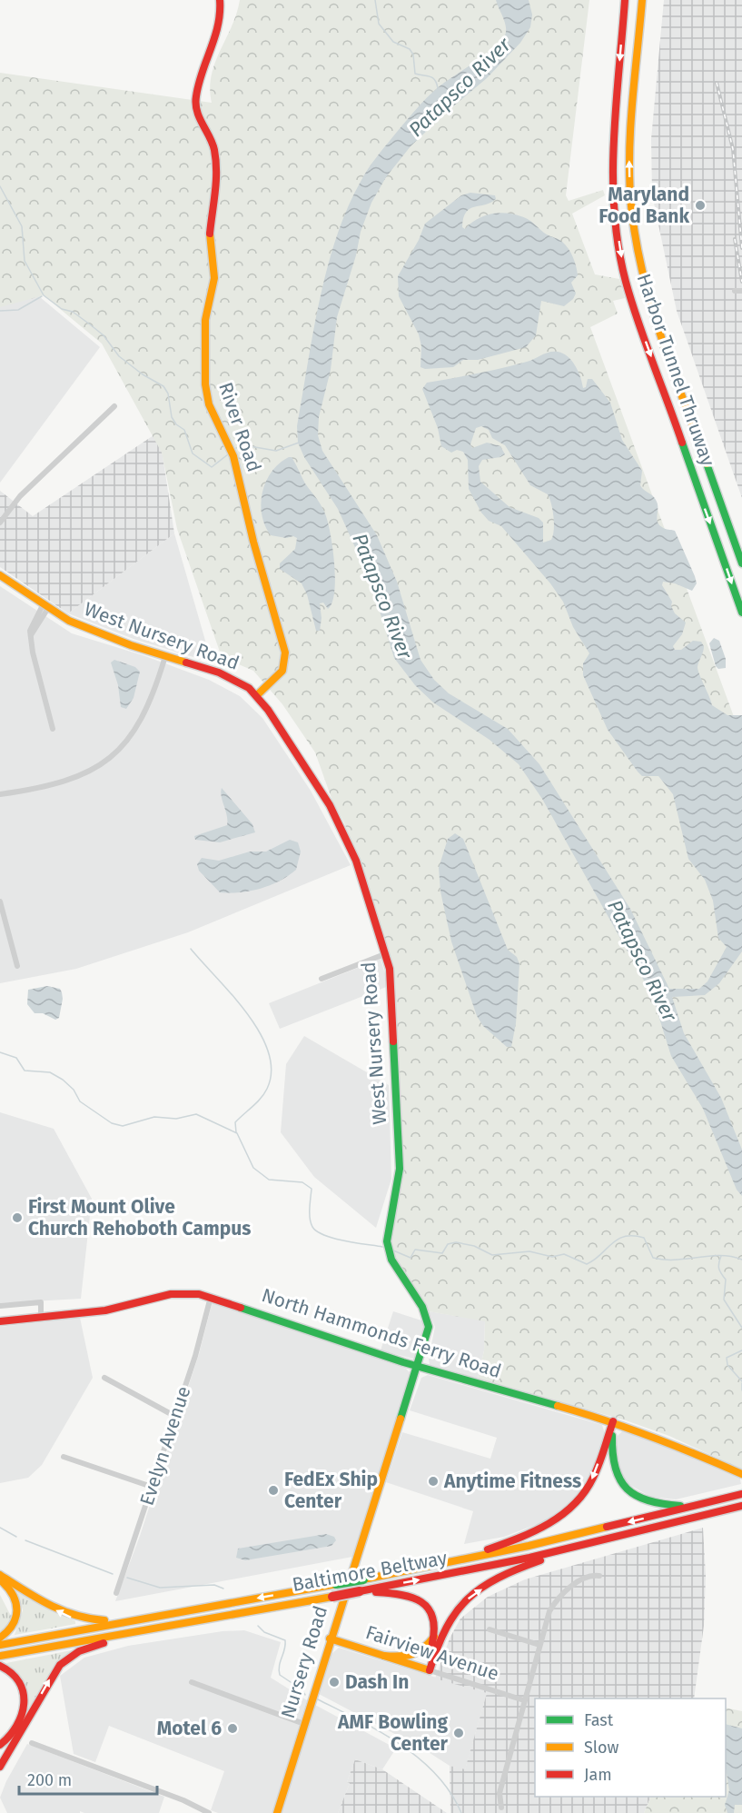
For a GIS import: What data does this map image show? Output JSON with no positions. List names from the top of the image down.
{
  "streets": {
    "main road": [
      "Harbor Tunnel Thruway",
      "River Road",
      "West Nursery Road",
      "North Hammonds Ferry Road",
      "Baltimore Beltway",
      "Fairview Avenue",
      "Nursery Road"
    ],
    "street": ["Evelyn Avenue"]
  },
  "crossings": [
    ["River Road", "West Nursery Road"],
    ["West Nursery Road", "North Hammonds Ferry Road"],
    ["West Nursery Road", "Nursery Road"],
    ["North Hammonds Ferry Road", "Evelyn Avenue"],
    ["North Hammonds Ferry Road", "Nursery Road"],
    ["Fairview Avenue", "Nursery Road"]
  ],
  "water": ["Patapsco River"],
  "places": [
    "Maryland Food Bank",
    "First Mount Olive Church Rehoboth Campus",
    "Anytime Fitness",
    "FedEx Ship Center",
    "Dash In",
    "Motel 6",
    "AMF Bowling Center"
  ],
  "legend": ["Fast", "Slow", "Jam"],
  "scale_bar": "200 m"
}
